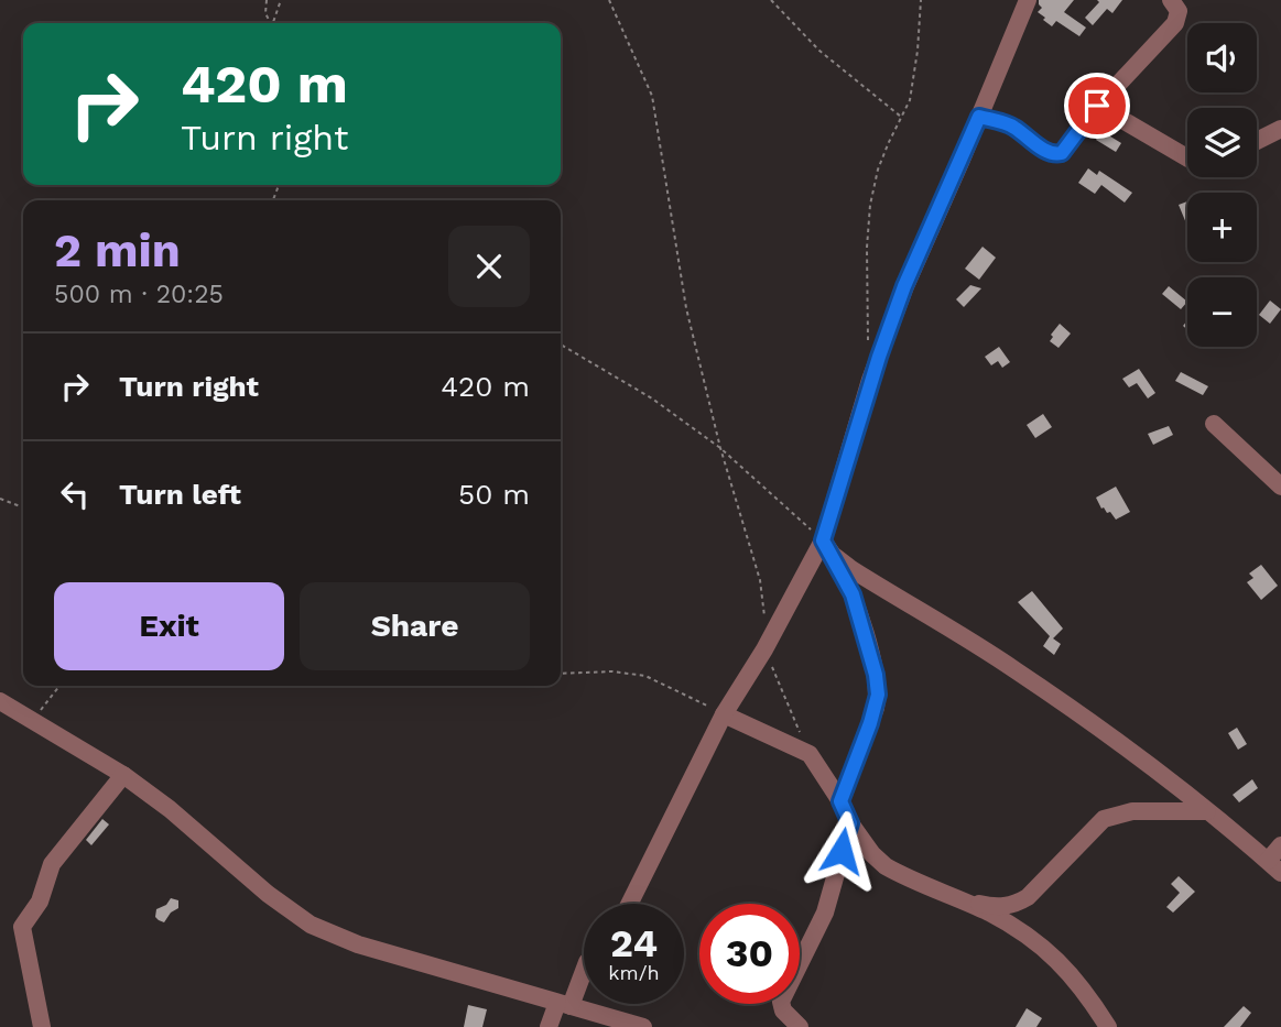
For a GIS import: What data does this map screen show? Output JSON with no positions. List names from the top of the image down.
{
  "page": {
    "map_buttons": ["+", "−"],
    "turn": ["420 m", "Turn right"],
    "heading": ["2 min", "500 m · 20:25"],
    "list": [
      {
        "name": "Turn right",
        "value": "420 m"
      },
      {
        "name": "Turn left",
        "value": "50 m"
      }
    ],
    "buttons": ["Exit", "Share"],
    "speed": "24 km/h",
    "limit": "30"
  }
}
